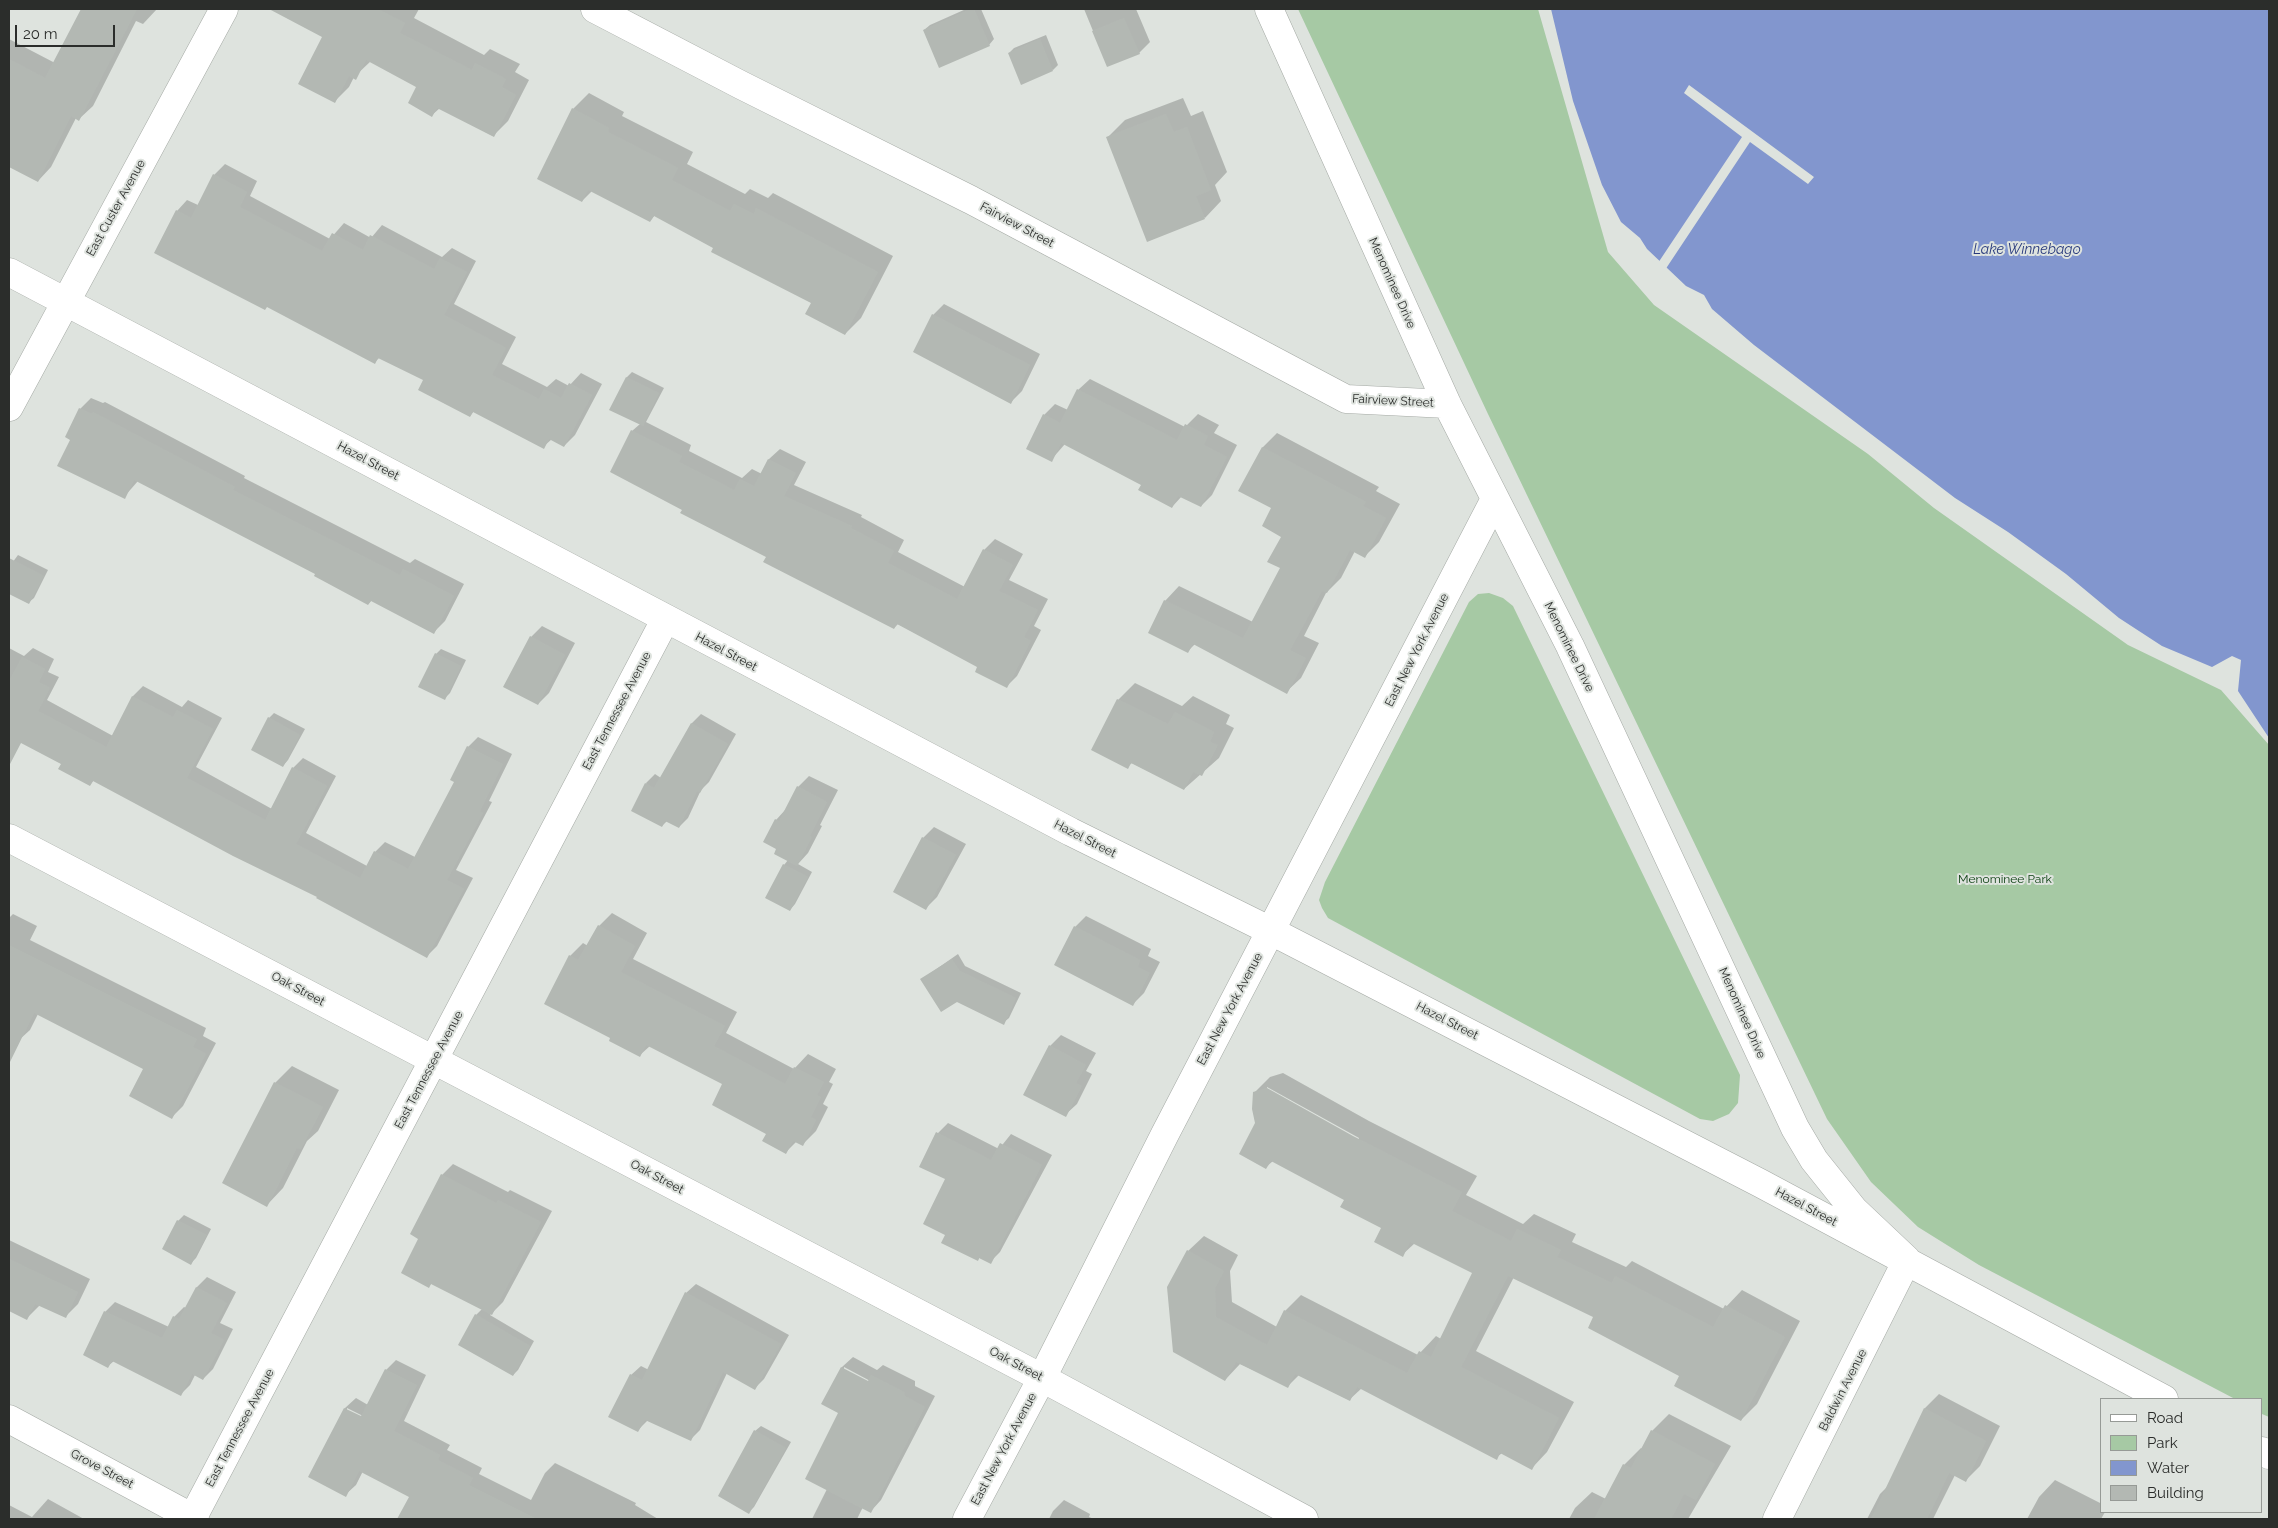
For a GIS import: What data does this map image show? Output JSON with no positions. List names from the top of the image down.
{
  "streets": {
    "street": [
      "East Custer Avenue",
      "Fairview Street",
      "Menominee Drive",
      "Hazel Street",
      "East New York Avenue",
      "East Tennessee Avenue",
      "Oak Street",
      "Baldwin Avenue",
      "Grove Street"
    ]
  },
  "crossings": [
    ["East Custer Avenue", "Hazel Street"],
    ["Fairview Street", "Menominee Drive"],
    ["Menominee Drive", "Hazel Street"],
    ["Menominee Drive", "East New York Avenue"],
    ["Menominee Drive", "Baldwin Avenue"],
    ["Hazel Street", "East New York Avenue"],
    ["Hazel Street", "East Tennessee Avenue"],
    ["Hazel Street", "Baldwin Avenue"],
    ["East New York Avenue", "Oak Street"],
    ["East Tennessee Avenue", "Oak Street"],
    ["East Tennessee Avenue", "Grove Street"]
  ],
  "water": ["Lake Winnebago"],
  "parks": ["Menominee Park"],
  "legend": [
    "Road",
    "Park",
    "Water",
    "Building"
  ],
  "scale_bar": "20 m"
}
